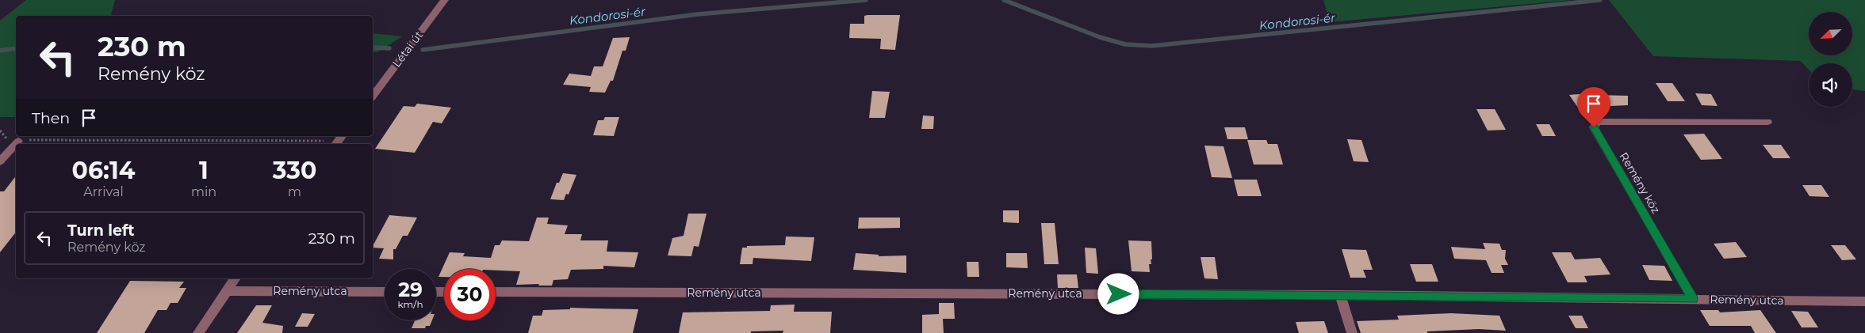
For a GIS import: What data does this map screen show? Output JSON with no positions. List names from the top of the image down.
{
  "streets": {
    "street": ["Létai út", "Remény köz", "Remény utca"]
  },
  "crossings": [
    ["Remény köz", "Remény utca"]
  ],
  "water": ["Kondorosi-ér"],
  "north": "bottom left",
  "page": {
    "turn": ["230 m", "Remény köz"],
    "then": "Then",
    "eta": [
      "06:14",
      "Arrival",
      "1",
      "min",
      "330",
      "m"
    ],
    "list": [
      {
        "name": "Turn left",
        "note": "Remény köz",
        "value": "230 m"
      }
    ],
    "speed": "29 km/h",
    "limit": "30"
  }
}
